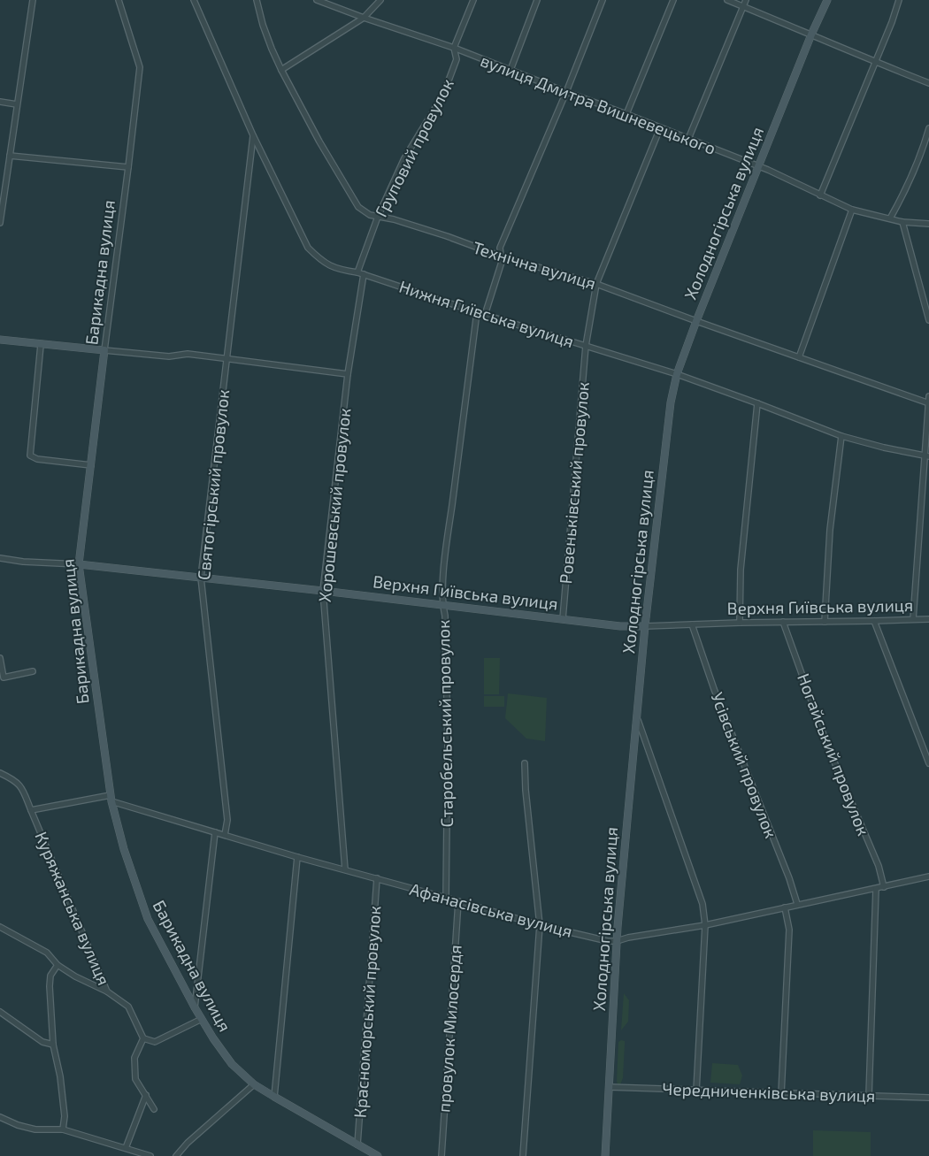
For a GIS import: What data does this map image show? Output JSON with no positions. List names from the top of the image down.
{
  "streets": {
    "street": [
      "вулиця Дмитра Вишневецького",
      "Груповий провулок",
      "Холодногірська вулиця",
      "Технічна вулиця",
      "Барикадна вулиця",
      "Нижня Гиївська вулиця",
      "Ровеньківський провулок",
      "Святогірський провулок",
      "Хорошевський провулок",
      "Верхня Гиївська вулиця",
      "Старобельський провулок",
      "Ногайський провулок",
      "Усівський провулок",
      "Куряжанська вулиця",
      "Афанасівська вулиця",
      "Красноморський провулок",
      "провулок Милосердя",
      "Чередниченківська вулиця"
    ]
  },
  "crossings": [
    ["вулиця Дмитра Вишневецького", "Груповий провулок"],
    ["вулиця Дмитра Вишневецького", "Холодногірська вулиця"],
    ["вулиця Дмитра Вишневецького", "Ровеньківський провулок"],
    ["Груповий провулок", "Технічна вулиця"],
    ["Груповий провулок", "Нижня Гиївська вулиця"],
    ["Холодногірська вулиця", "Технічна вулиця"],
    ["Холодногірська вулиця", "Нижня Гиївська вулиця"],
    ["Холодногірська вулиця", "Верхня Гиївська вулиця"],
    ["Холодногірська вулиця", "Афанасівська вулиця"],
    ["Холодногірська вулиця", "Чередниченківська вулиця"],
    ["Технічна вулиця", "Ровеньківський провулок"],
    ["Барикадна вулиця", "Верхня Гиївська вулиця"],
    ["Барикадна вулиця", "Афанасівська вулиця"],
    ["Барикадна вулиця", "Красноморський провулок"],
    ["Нижня Гиївська вулиця", "Ровеньківський провулок"],
    ["Нижня Гиївська вулиця", "Святогірський провулок"],
    ["Нижня Гиївська вулиця", "Хорошевський провулок"],
    ["Нижня Гиївська вулиця", "Старобельський провулок"],
    ["Ровеньківський провулок", "Верхня Гиївська вулиця"],
    ["Святогірський провулок", "Верхня Гиївська вулиця"],
    ["Святогірський провулок", "Афанасівська вулиця"],
    ["Хорошевський провулок", "Верхня Гиївська вулиця"],
    ["Хорошевський провулок", "Афанасівська вулиця"],
    ["Верхня Гиївська вулиця", "Старобельський провулок"],
    ["Верхня Гиївська вулиця", "Ногайський провулок"],
    ["Верхня Гиївська вулиця", "Усівський провулок"],
    ["Старобельський провулок", "Афанасівська вулиця"],
    ["Ногайський провулок", "Афанасівська вулиця"],
    ["Усівський провулок", "Афанасівська вулиця"],
    ["Куряжанська вулиця", "Афанасівська вулиця"],
    ["Афанасівська вулиця", "Красноморський провулок"],
    ["Афанасівська вулиця", "провулок Милосердя"]
  ]
}
